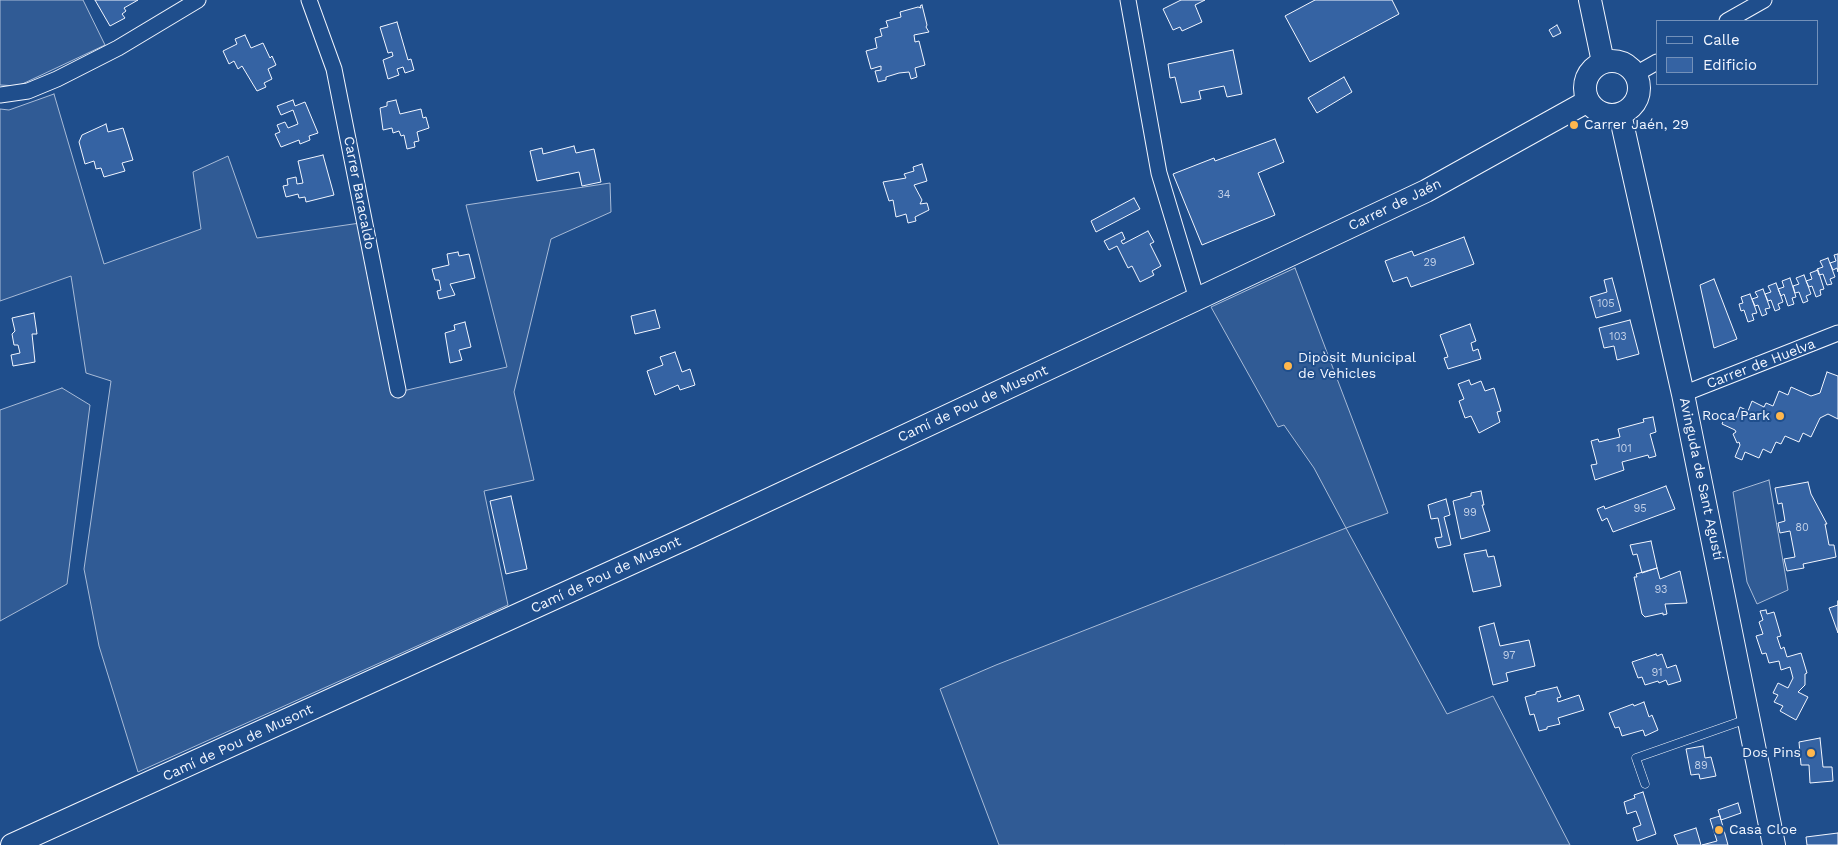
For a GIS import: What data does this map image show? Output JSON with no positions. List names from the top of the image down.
{
  "streets": {
    "street": [
      "Carrer Baracaldo",
      "Carrer de Jaén",
      "Carrer de Huelva",
      "Camí de Pou de Musont",
      "Avinguda de Sant Agustí"
    ]
  },
  "crossings": [
    ["Carrer de Jaén", "Camí de Pou de Musont"],
    ["Carrer de Jaén", "Avinguda de Sant Agustí"],
    ["Carrer de Huelva", "Avinguda de Sant Agustí"]
  ],
  "places": [
    "Carrer Jaén, 29",
    "Dipòsit Municipal de Vehicles",
    "Roca Park",
    "Dos Pins",
    "Casa Cloe"
  ],
  "house_numbers": [
    "34",
    "29",
    "105",
    "103",
    "101",
    "95",
    "99",
    "80",
    "93",
    "97",
    "91",
    "89"
  ],
  "legend": ["Calle", "Edificio"]
}
